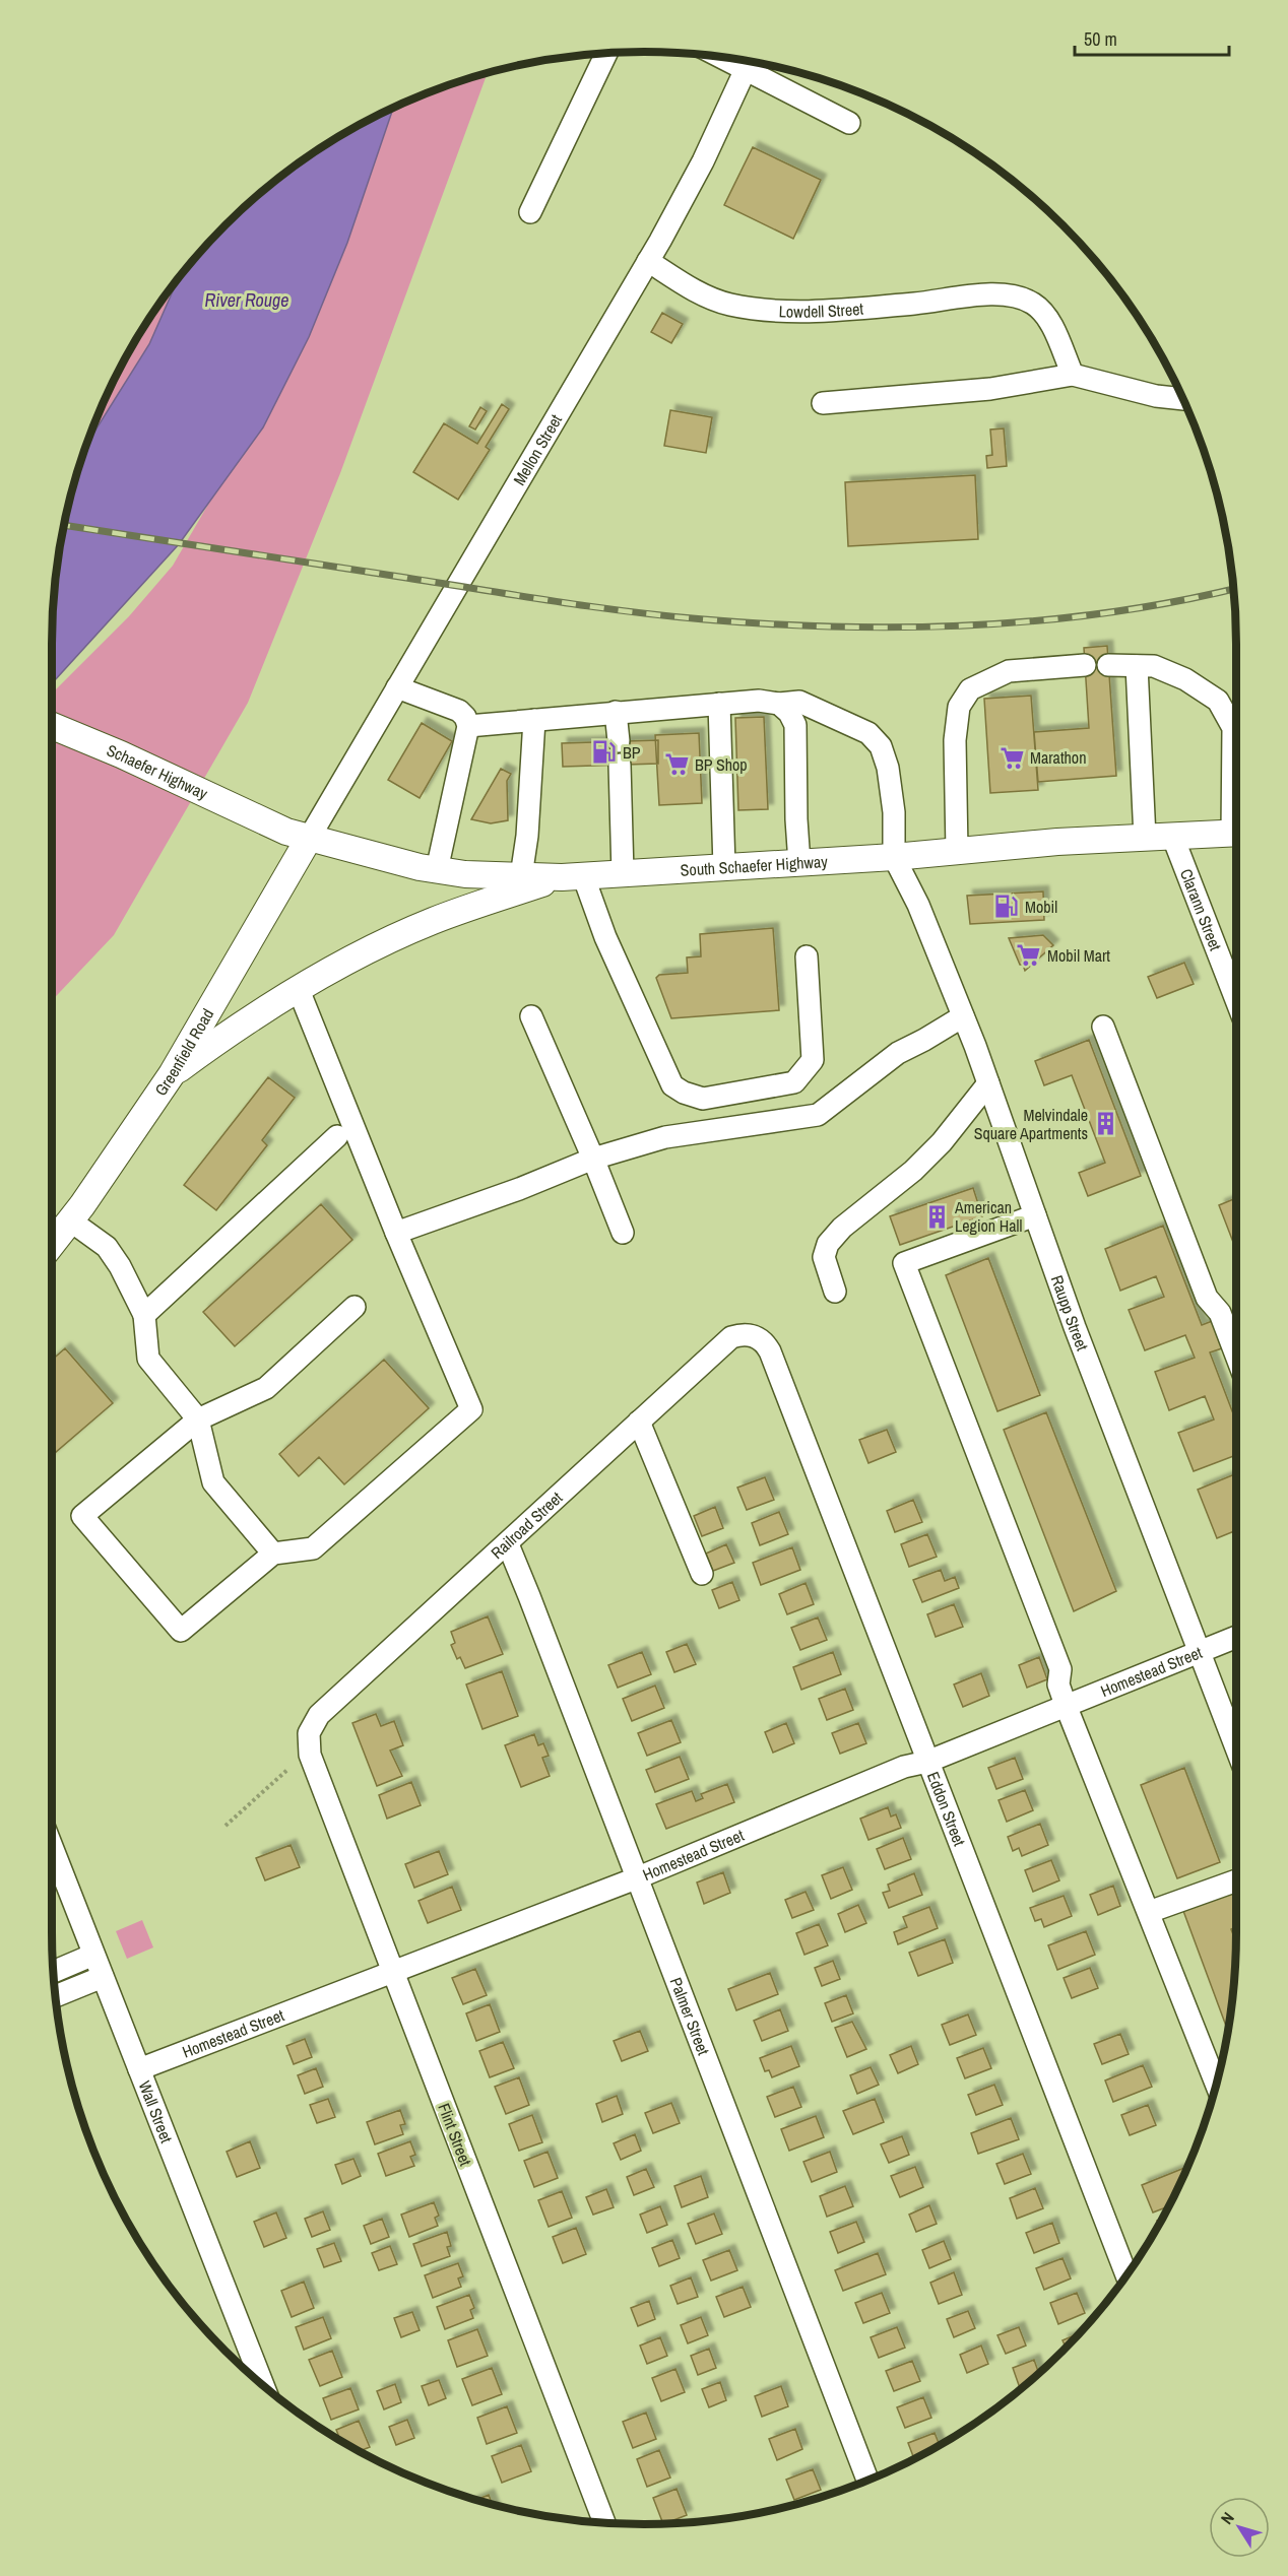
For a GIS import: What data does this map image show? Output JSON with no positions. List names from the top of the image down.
{
  "streets": {
    "main road": ["Schaefer Highway", "South Schaefer Highway", "Greenfield Road"],
    "street": [
      "Lowdell Street",
      "Mellon Street",
      "Clarann Street",
      "Raupp Street",
      "Railroad Street",
      "Homestead Street",
      "Eddon Street",
      "Palmer Street",
      "Wall Street",
      "Flint Street"
    ]
  },
  "crossings": [
    ["Lowdell Street", "Mellon Street"],
    ["Mellon Street", "South Schaefer Highway"],
    ["Mellon Street", "Greenfield Road"],
    ["Schaefer Highway", "South Schaefer Highway"],
    ["South Schaefer Highway", "Clarann Street"],
    ["South Schaefer Highway", "Greenfield Road"],
    ["South Schaefer Highway", "Raupp Street"],
    ["Raupp Street", "Homestead Street"],
    ["Railroad Street", "Eddon Street"],
    ["Railroad Street", "Palmer Street"],
    ["Railroad Street", "Flint Street"],
    ["Homestead Street", "Eddon Street"],
    ["Homestead Street", "Palmer Street"],
    ["Homestead Street", "Wall Street"],
    ["Homestead Street", "Flint Street"]
  ],
  "water": ["River Rouge"],
  "places": {
    "fuel station": ["BP", "Mobil"],
    "supermarket": ["Marathon", "BP Shop", "Mobil Mart"],
    "building": ["Melvindale Square Apartments", "American Legion Hall"]
  },
  "scale_bar": "50 m",
  "north": "top left"
}
